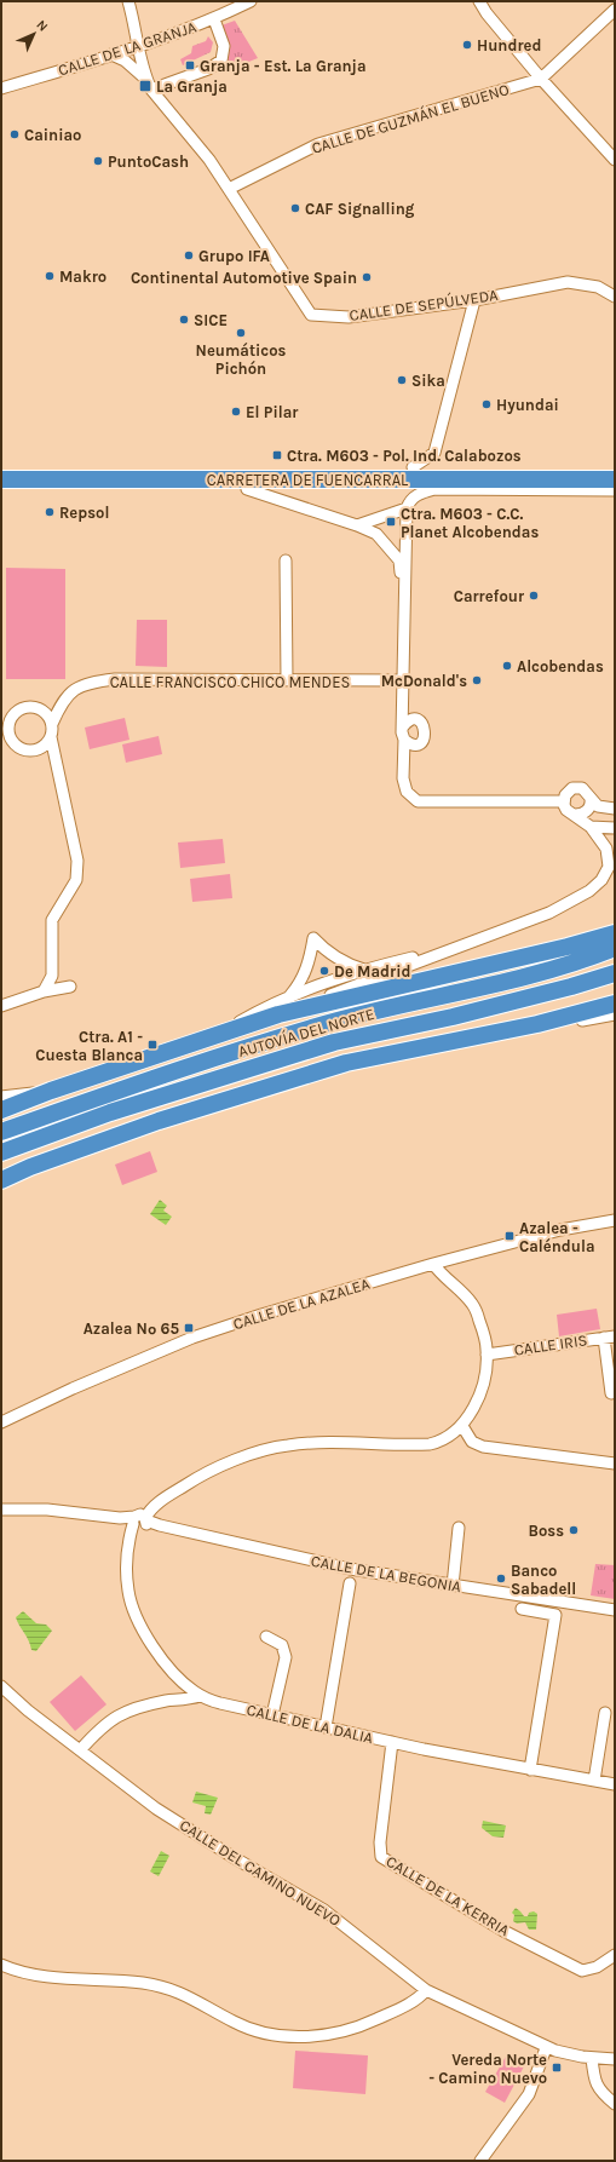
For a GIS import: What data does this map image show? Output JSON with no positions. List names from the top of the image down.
{
  "streets": {
    "highway": ["CARRETERA DE FUENCARRAL", "AUTOVÍA DEL NORTE"],
    "street": [
      "CALLE DE LA GRANJA",
      "CALLE DE GUZMÁN EL BUENO",
      "CALLE DE SEPÚLVEDA",
      "CALLE FRANCISCO CHICO MENDES",
      "CALLE DE LA AZALEA",
      "CALLE IRIS",
      "CALLE DE LA BEGONIA",
      "CALLE DE LA DALIA",
      "CALLE DEL CAMINO NUEVO",
      "CALLE DE LA KERRIA"
    ]
  },
  "crossings": [
    ["CALLE DE LA GRANJA", "CALLE DE SEPÚLVEDA"],
    ["CALLE DE GUZMÁN EL BUENO", "CALLE DE SEPÚLVEDA"],
    ["CALLE DE LA BEGONIA", "CALLE DE LA DALIA"],
    ["CALLE DE LA DALIA", "CALLE DE LA KERRIA"]
  ],
  "places": {
    "other": [
      "Hundred",
      "Cainiao",
      "PuntoCash",
      "CAF Signalling",
      "Grupo IFA",
      "Makro",
      "Continental Automotive Spain",
      "SICE",
      "Neumáticos Pichón",
      "Sika",
      "Hyundai",
      "El Pilar",
      "Repsol",
      "Carrefour",
      "Alcobendas",
      "McDonald's",
      "De Madrid",
      "Boss",
      "Banco Sabadell"
    ],
    "transit": [
      "Granja - Est. La Granja",
      "La Granja",
      "Ctra. M603 - Pol. Ind. Calabozos",
      "Ctra. M603 - C.C. Planet Alcobendas",
      "Ctra. A1 - Cuesta Blanca",
      "Azalea - Caléndula",
      "Azalea Nº 65",
      "Vereda Norte - Camino Nuevo"
    ]
  },
  "north": "top right"
}
